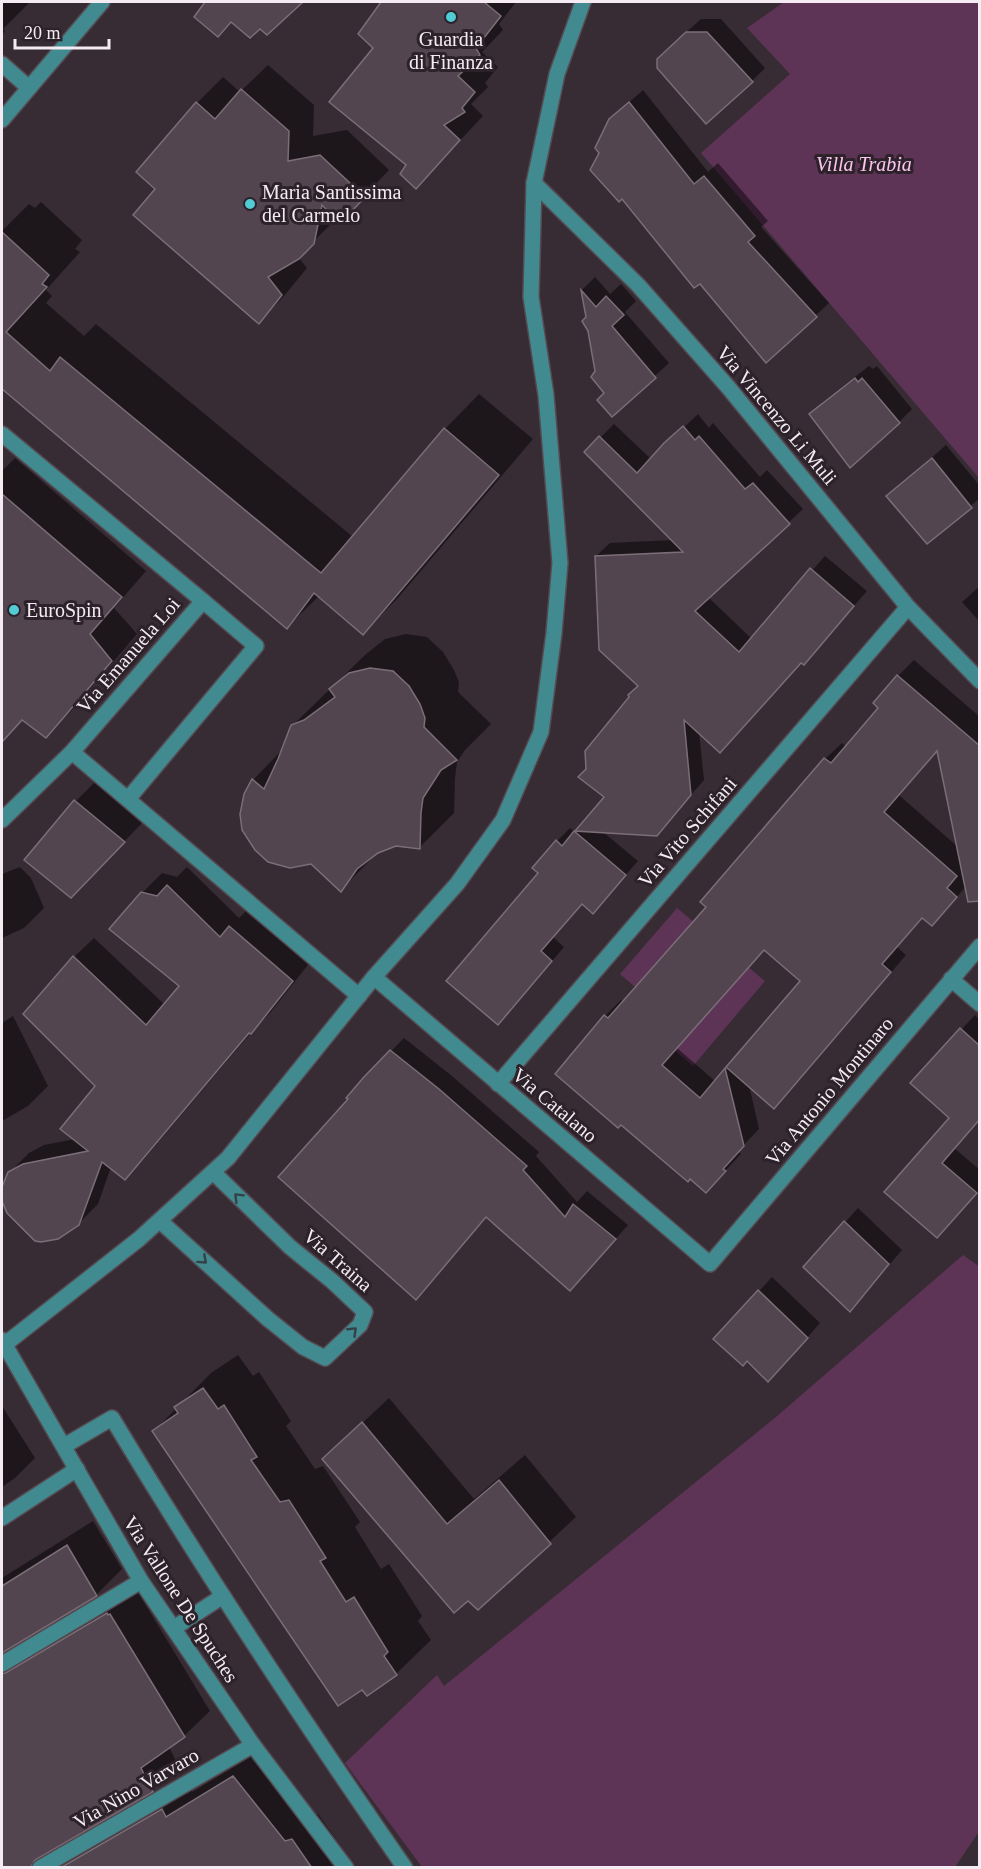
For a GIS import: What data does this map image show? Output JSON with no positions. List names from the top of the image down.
{
  "streets": {
    "street": [
      "Via Vincenzo Li Muli",
      "Via Emanuela Loi",
      "Via Vito Schifani",
      "Via Antonio Montinaro",
      "Via Catalano",
      "Via Traina",
      "Via Vallone De Spuches",
      "Via Nino Varvaro"
    ]
  },
  "crossings": [
    ["Via Vincenzo Li Muli", "Via Vito Schifani"],
    ["Via Vito Schifani", "Via Catalano"],
    ["Via Antonio Montinaro", "Via Catalano"],
    ["Via Vallone De Spuches", "Via Nino Varvaro"]
  ],
  "parks": ["Villa Trabia"],
  "places": ["Guardia di Finanza", "Maria Santissima del Carmelo", "EuroSpin"],
  "scale_bar": "20 m"
}
